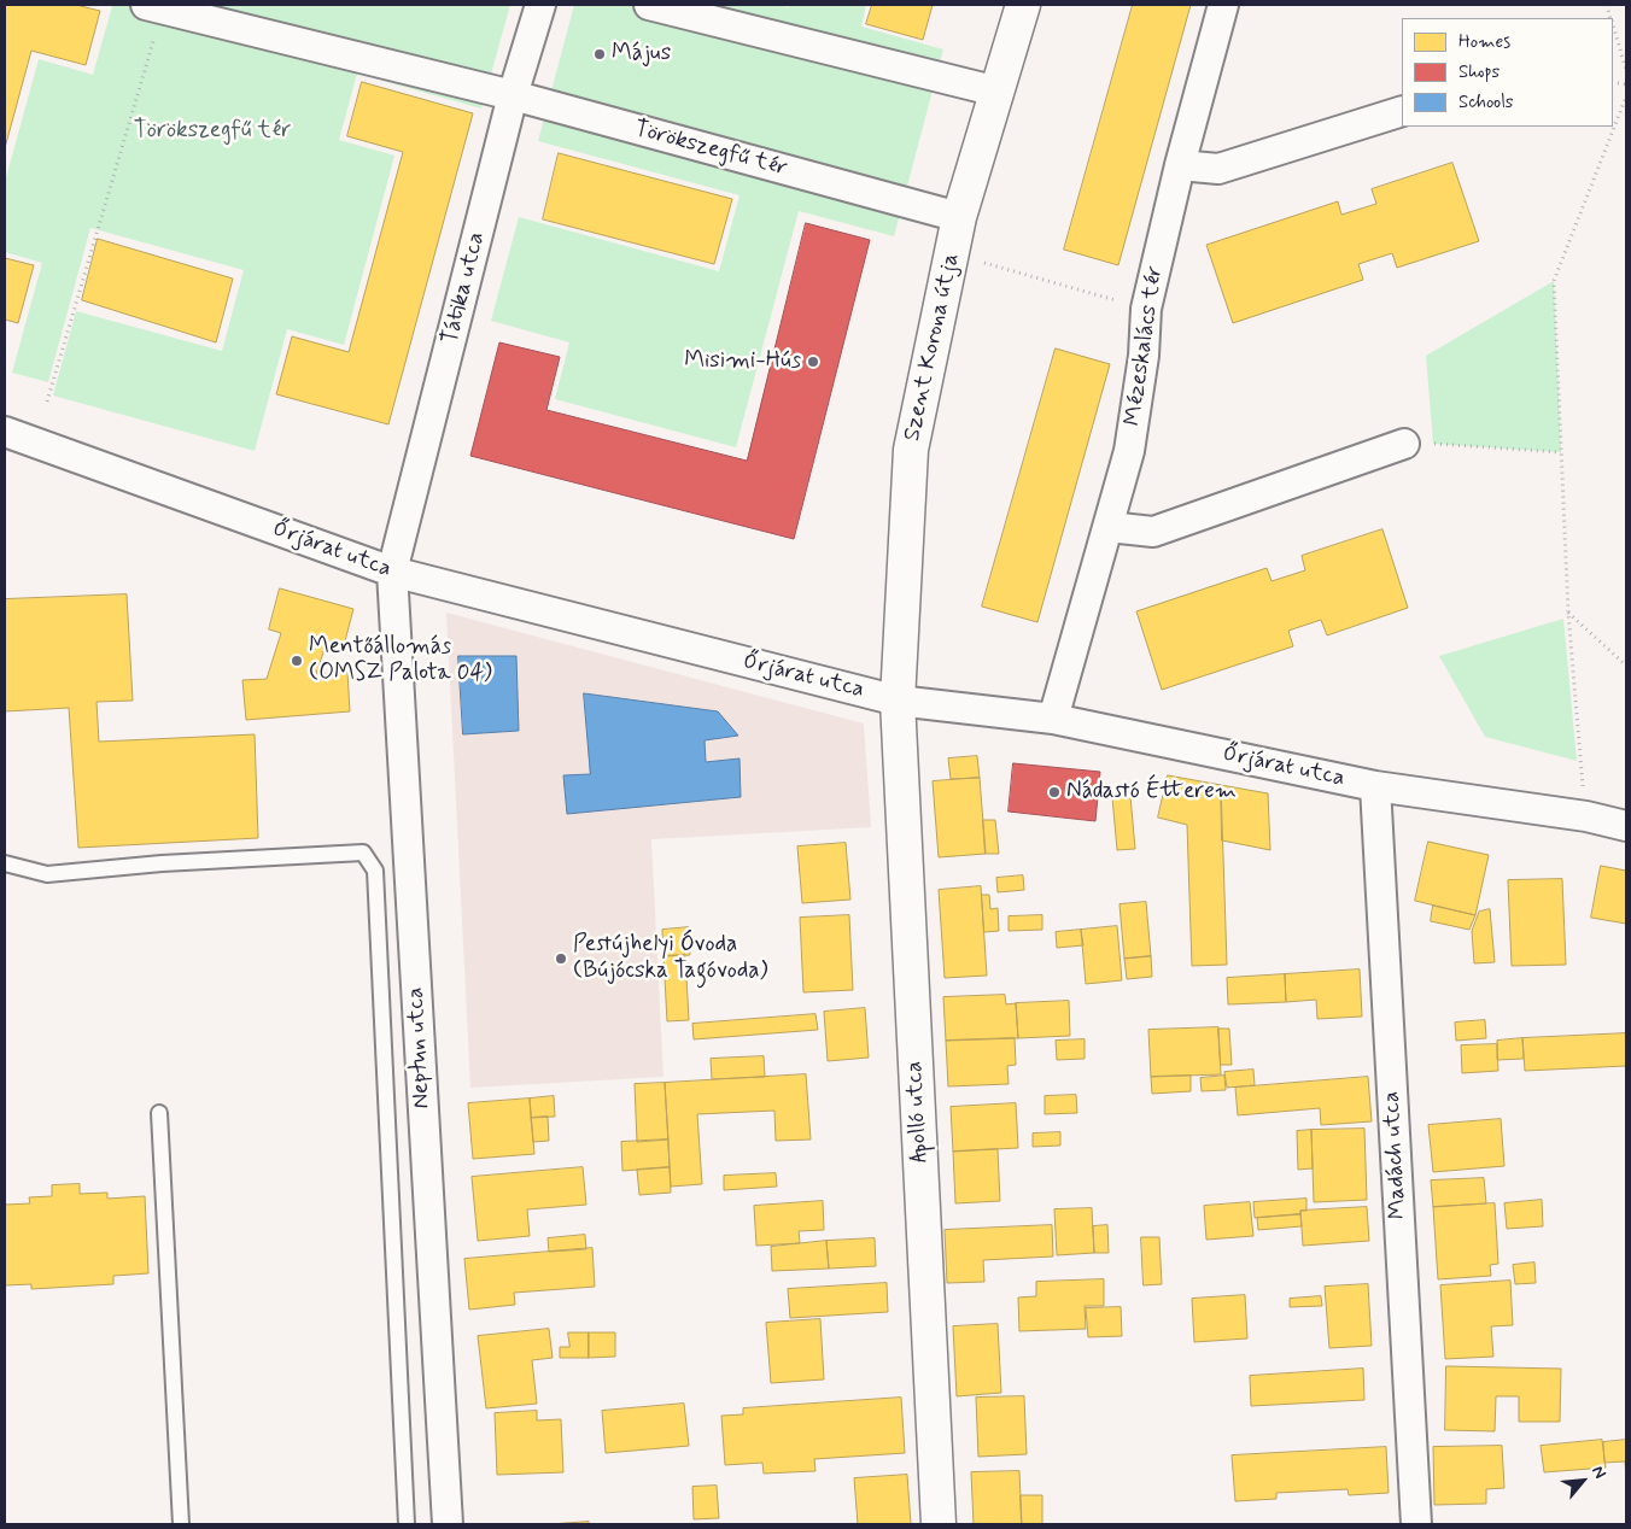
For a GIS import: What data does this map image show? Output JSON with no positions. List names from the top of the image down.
{
  "streets": {
    "street": [
      "Törökszegfű tér",
      "Tátika utca",
      "Mézeskalács tér",
      "Szent Korona útja",
      "Őrjárat utca",
      "Neptun utca",
      "Apolló utca",
      "Madách utca"
    ]
  },
  "crossings": [
    ["Törökszegfű tér", "Tátika utca"],
    ["Törökszegfű tér", "Szent Korona útja"],
    ["Tátika utca", "Őrjárat utca"],
    ["Tátika utca", "Neptun utca"],
    ["Mézeskalács tér", "Őrjárat utca"],
    ["Szent Korona útja", "Őrjárat utca"],
    ["Szent Korona útja", "Apolló utca"],
    ["Őrjárat utca", "Neptun utca"],
    ["Őrjárat utca", "Apolló utca"],
    ["Őrjárat utca", "Madách utca"]
  ],
  "parks": ["Törökszegfű tér"],
  "places": [
    "Május",
    "Misimi-Hús",
    "Mentőállomás (OMSZ Palota 04)",
    "Nádastó Étterem",
    "Pestújhelyi Óvoda (Bújócska Tagóvoda)"
  ],
  "legend": ["Homes", "Shops", "Schools"],
  "north": "top right"
}
